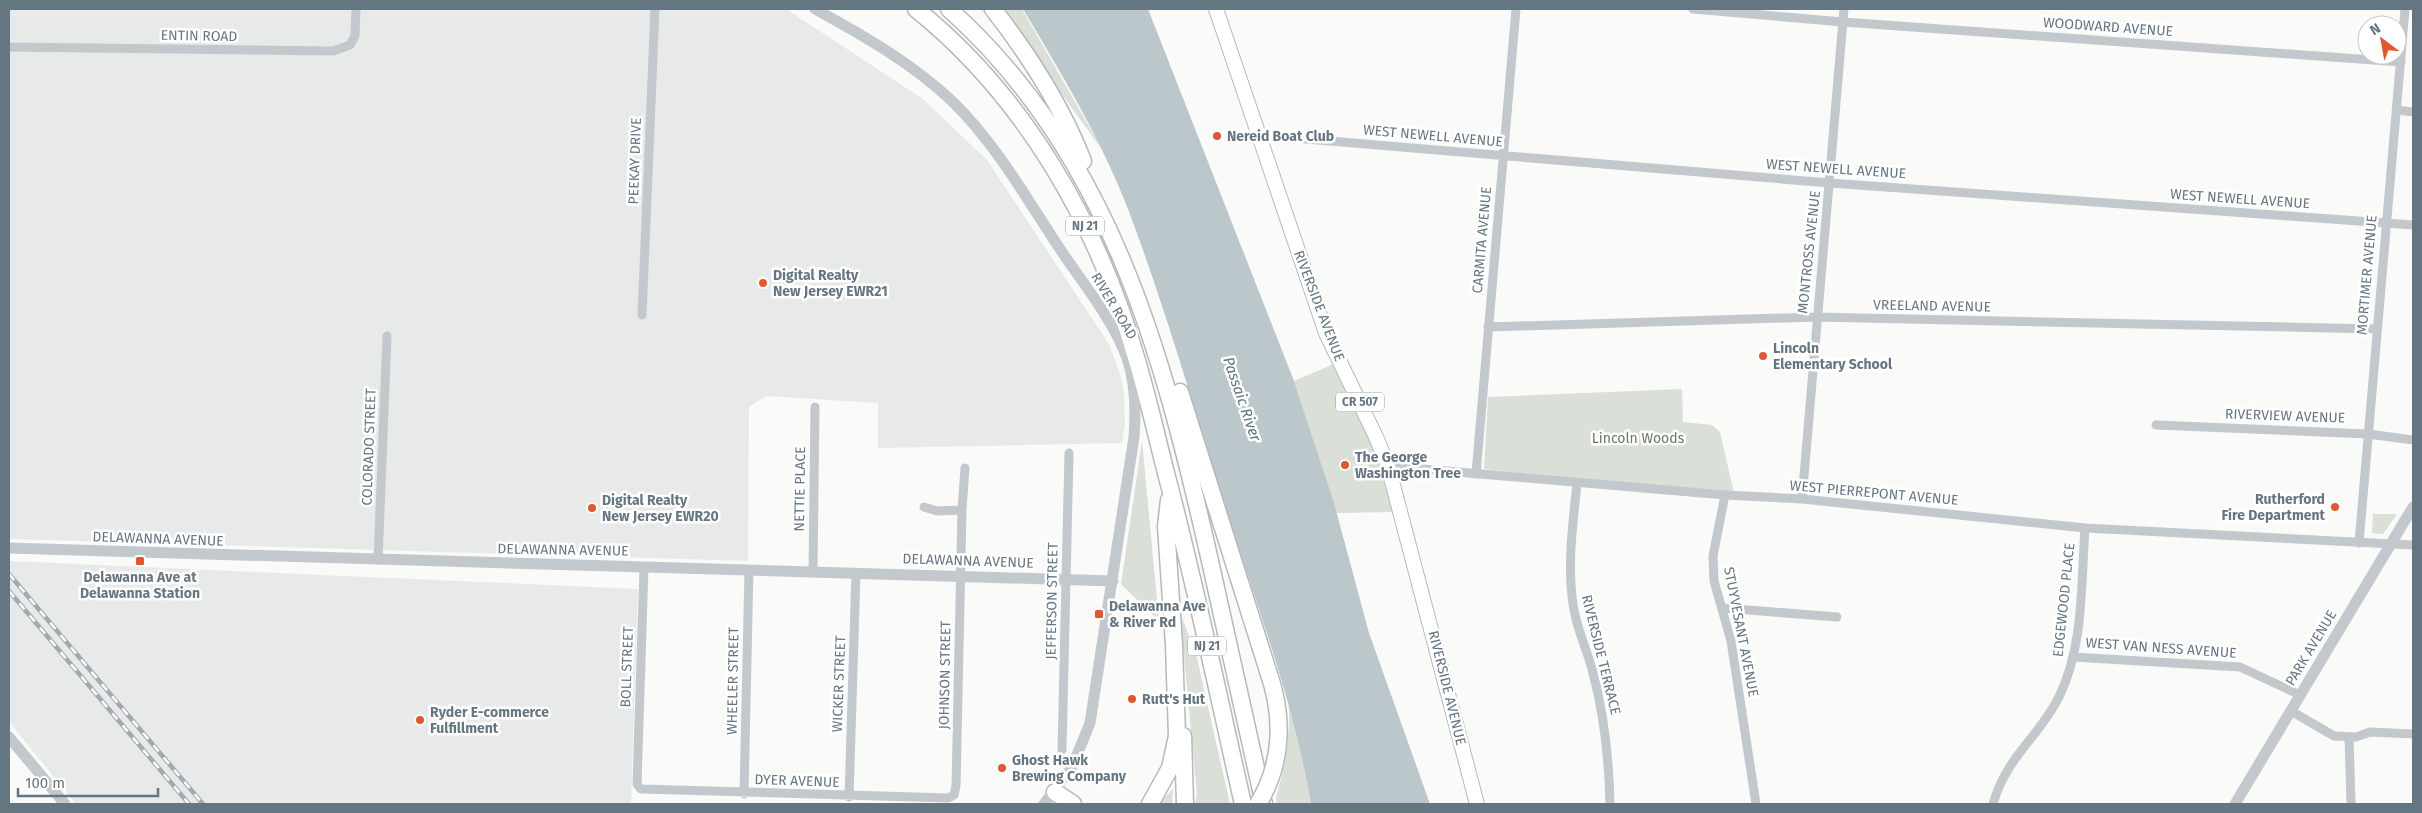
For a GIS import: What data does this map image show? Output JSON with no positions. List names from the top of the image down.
{
  "streets": {
    "highway": ["NJ 21"],
    "main road": ["RIVERSIDE AVENUE", "CR 507"],
    "street": [
      "WOODWARD AVENUE",
      "ENTIN ROAD",
      "WEST NEWELL AVENUE",
      "PEEKAY DRIVE",
      "CARMITA AVENUE",
      "MONTROSS AVENUE",
      "MORTIMER AVENUE",
      "RIVER ROAD",
      "VREELAND AVENUE",
      "RIVERVIEW AVENUE",
      "COLORADO STREET",
      "NETTIE PLACE",
      "WEST PIERREPONT AVENUE",
      "DELAWANNA AVENUE",
      "EDGEWOOD PLACE",
      "JEFFERSON STREET",
      "STUYVESANT AVENUE",
      "WEST VAN NESS AVENUE",
      "PARK AVENUE",
      "RIVERSIDE TERRACE",
      "BOLL STREET",
      "JOHNSON STREET",
      "WHEELER STREET",
      "WICKER STREET",
      "DYER AVENUE"
    ]
  },
  "crossings": [
    ["WOODWARD AVENUE", "MONTROSS AVENUE"],
    ["WEST NEWELL AVENUE", "CARMITA AVENUE"],
    ["WEST NEWELL AVENUE", "MONTROSS AVENUE"],
    ["WEST NEWELL AVENUE", "MORTIMER AVENUE"],
    ["WEST NEWELL AVENUE", "RIVERSIDE AVENUE"],
    ["CARMITA AVENUE", "VREELAND AVENUE"],
    ["CARMITA AVENUE", "WEST PIERREPONT AVENUE"],
    ["MONTROSS AVENUE", "VREELAND AVENUE"],
    ["MONTROSS AVENUE", "WEST PIERREPONT AVENUE"],
    ["MORTIMER AVENUE", "VREELAND AVENUE"],
    ["MORTIMER AVENUE", "RIVERVIEW AVENUE"],
    ["MORTIMER AVENUE", "WEST PIERREPONT AVENUE"],
    ["RIVER ROAD", "DELAWANNA AVENUE"],
    ["RIVERSIDE AVENUE", "WEST PIERREPONT AVENUE"],
    ["COLORADO STREET", "DELAWANNA AVENUE"],
    ["NETTIE PLACE", "DELAWANNA AVENUE"],
    ["WEST PIERREPONT AVENUE", "EDGEWOOD PLACE"],
    ["WEST PIERREPONT AVENUE", "STUYVESANT AVENUE"],
    ["WEST PIERREPONT AVENUE", "PARK AVENUE"],
    ["WEST PIERREPONT AVENUE", "RIVERSIDE TERRACE"],
    ["DELAWANNA AVENUE", "JEFFERSON STREET"],
    ["DELAWANNA AVENUE", "BOLL STREET"],
    ["DELAWANNA AVENUE", "JOHNSON STREET"],
    ["DELAWANNA AVENUE", "WHEELER STREET"],
    ["DELAWANNA AVENUE", "WICKER STREET"],
    ["EDGEWOOD PLACE", "WEST VAN NESS AVENUE"],
    ["WEST VAN NESS AVENUE", "PARK AVENUE"],
    ["BOLL STREET", "DYER AVENUE"],
    ["JOHNSON STREET", "DYER AVENUE"],
    ["WHEELER STREET", "DYER AVENUE"],
    ["WICKER STREET", "DYER AVENUE"]
  ],
  "water": ["Passaic River"],
  "parks": ["Lincoln Woods"],
  "places": {
    "other": [
      "Nereid Boat Club",
      "Digital Realty New Jersey EWR21",
      "Lincoln Elementary School",
      "The George Washington Tree",
      "Rutherford Fire Department",
      "Digital Realty New Jersey EWR20",
      "Rutt's Hut",
      "Ryder E-commerce Fulfillment",
      "Ghost Hawk Brewing Company"
    ],
    "transit": ["Delawanna Ave at Delawanna Station", "Delawanna Ave & River Rd"]
  },
  "scale_bar": "100 m",
  "north": "top left"
}
